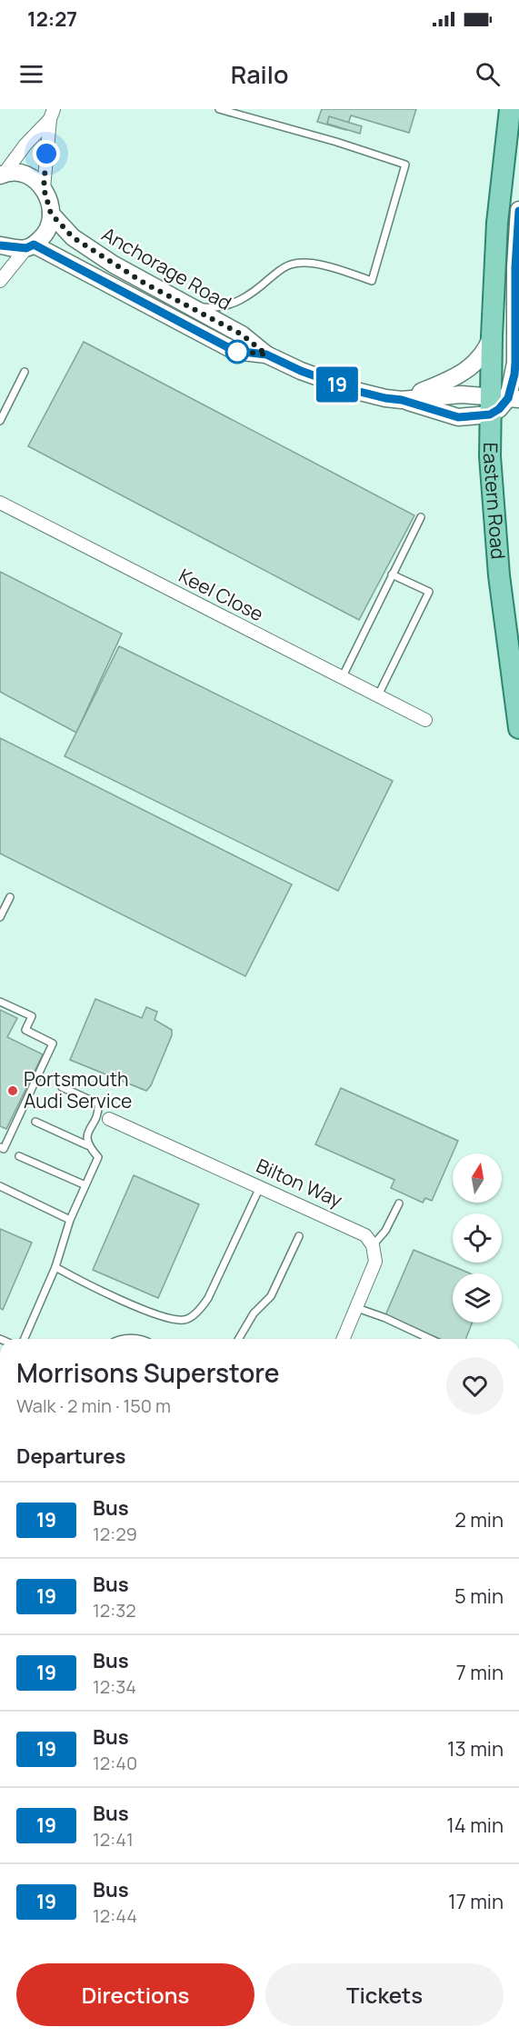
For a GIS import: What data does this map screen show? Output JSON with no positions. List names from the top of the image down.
{
  "streets": {
    "main road": ["Eastern Road"],
    "street": ["Anchorage Road", "Keel Close", "Bilton Way"]
  },
  "places": ["Portsmouth Audi Service"],
  "lines": ["bus line 19"],
  "north": "top",
  "page": {
    "status": "12:27",
    "header": "Railo",
    "on_map": "19",
    "heading": [
      ["Morrisons Superstore", "Walk · 2 min · 150 m"],
      "Departures"
    ],
    "list": [
      {
        "mark": "19",
        "name": "Bus",
        "note": "12:29",
        "value": "2 min"
      },
      {
        "mark": "19",
        "name": "Bus",
        "note": "12:32",
        "value": "5 min"
      },
      {
        "mark": "19",
        "name": "Bus",
        "note": "12:34",
        "value": "7 min"
      },
      {
        "mark": "19",
        "name": "Bus",
        "note": "12:40",
        "value": "13 min"
      },
      {
        "mark": "19",
        "name": "Bus",
        "note": "12:41",
        "value": "14 min"
      },
      {
        "mark": "19",
        "name": "Bus",
        "note": "12:44",
        "value": "17 min"
      }
    ],
    "buttons": ["Directions", "Tickets"]
  }
}
